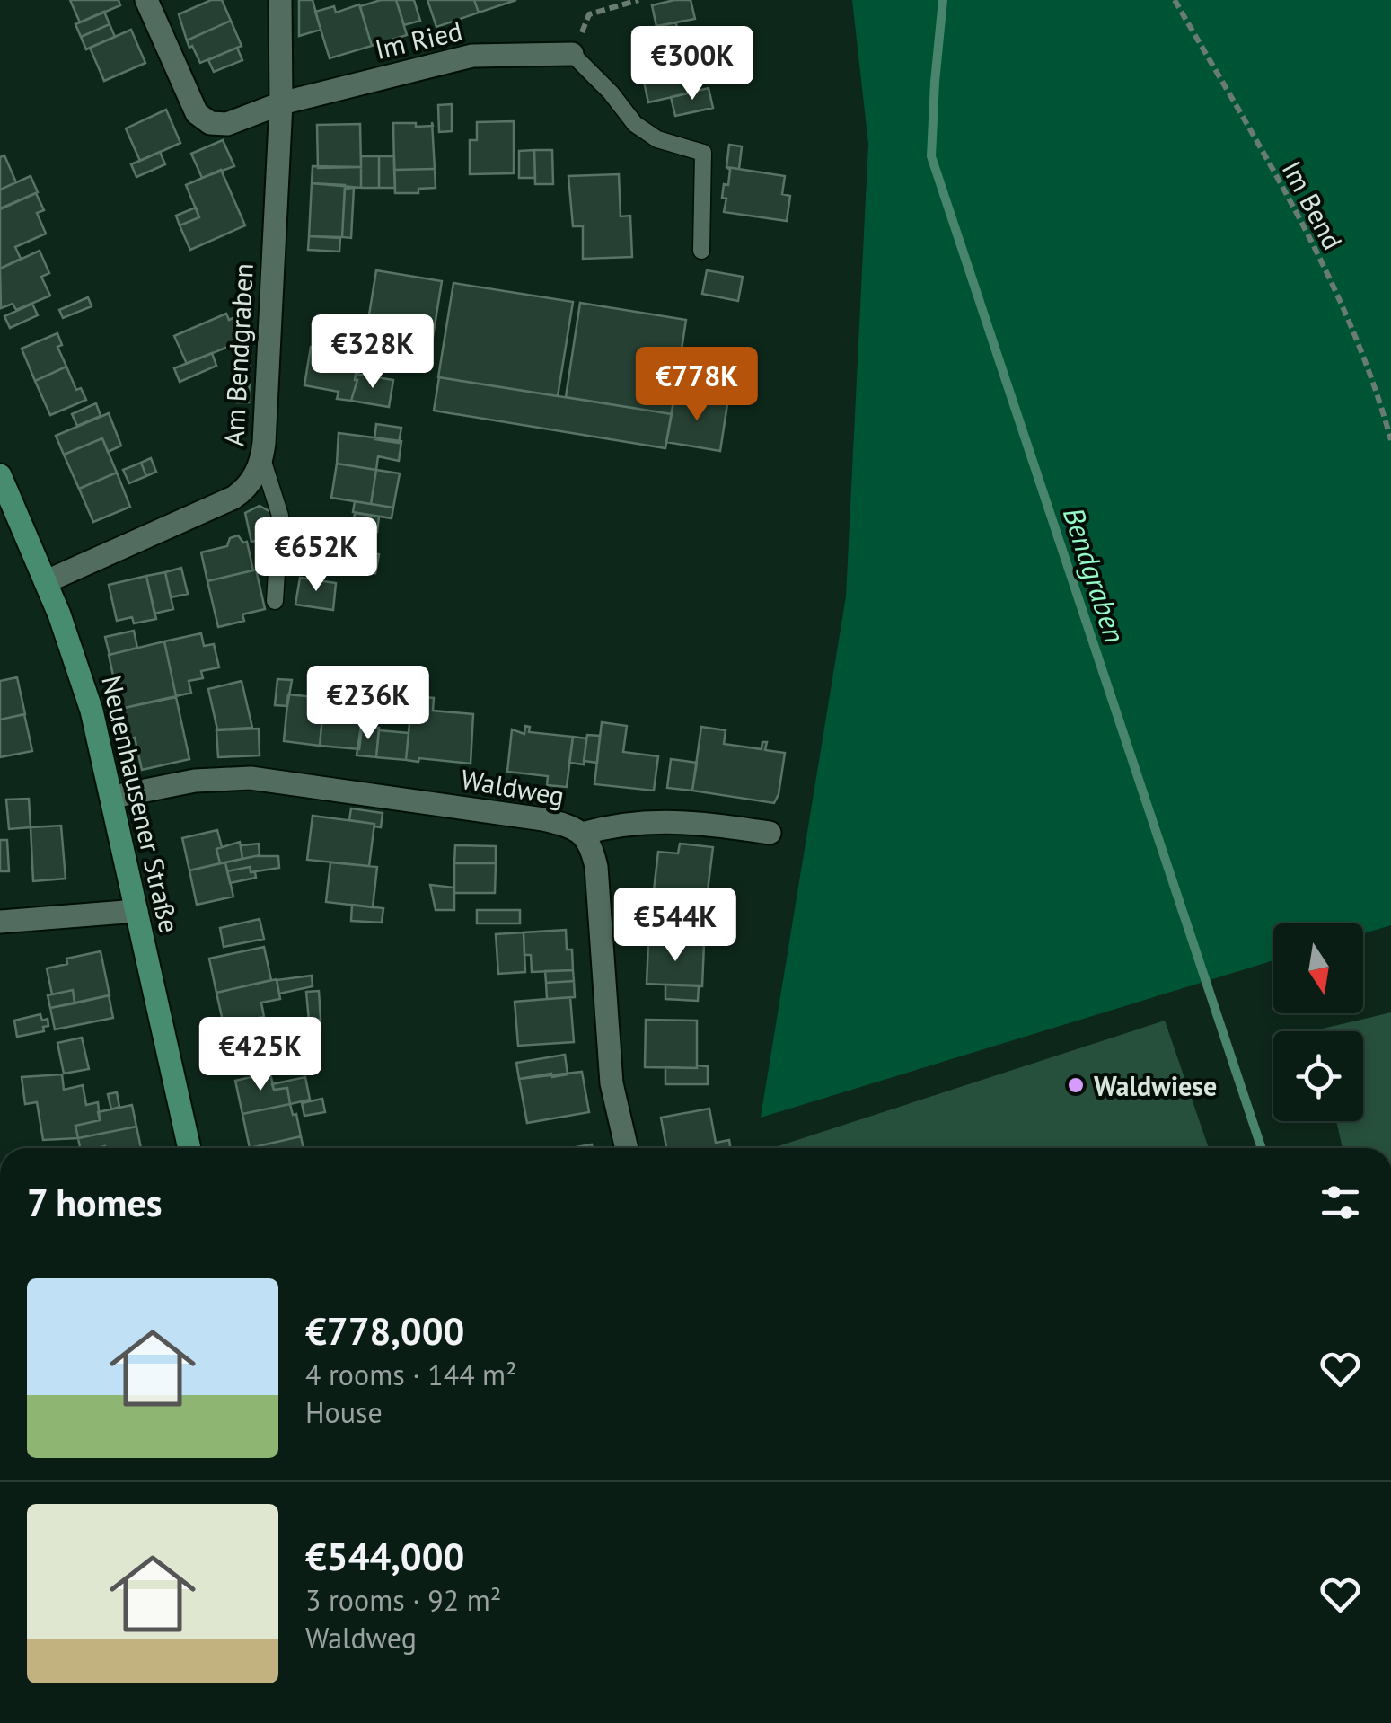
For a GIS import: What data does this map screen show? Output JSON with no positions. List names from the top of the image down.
{
  "streets": {
    "main road": ["Neuenhausener Straße"],
    "street": ["Im Ried", "Am Bendgraben", "Waldweg"],
    "path": ["Im Bend"]
  },
  "crossings": [
    ["Im Ried", "Am Bendgraben"],
    ["Am Bendgraben", "Neuenhausener Straße"],
    ["Waldweg", "Neuenhausener Straße"]
  ],
  "water": ["Bendgraben"],
  "places": ["Waldwiese"],
  "north": "bottom",
  "page": {
    "price": [
      "€300K",
      "€328K",
      "€778K",
      "€652K",
      "€236K",
      "€544K",
      "€425K"
    ],
    "heading": "7 homes",
    "list": [
      {
        "name": "€778,000",
        "note": "4 rooms · 144 m² · House"
      },
      {
        "name": "€544,000",
        "note": "3 rooms · 92 m² · Waldweg"
      }
    ]
  }
}
